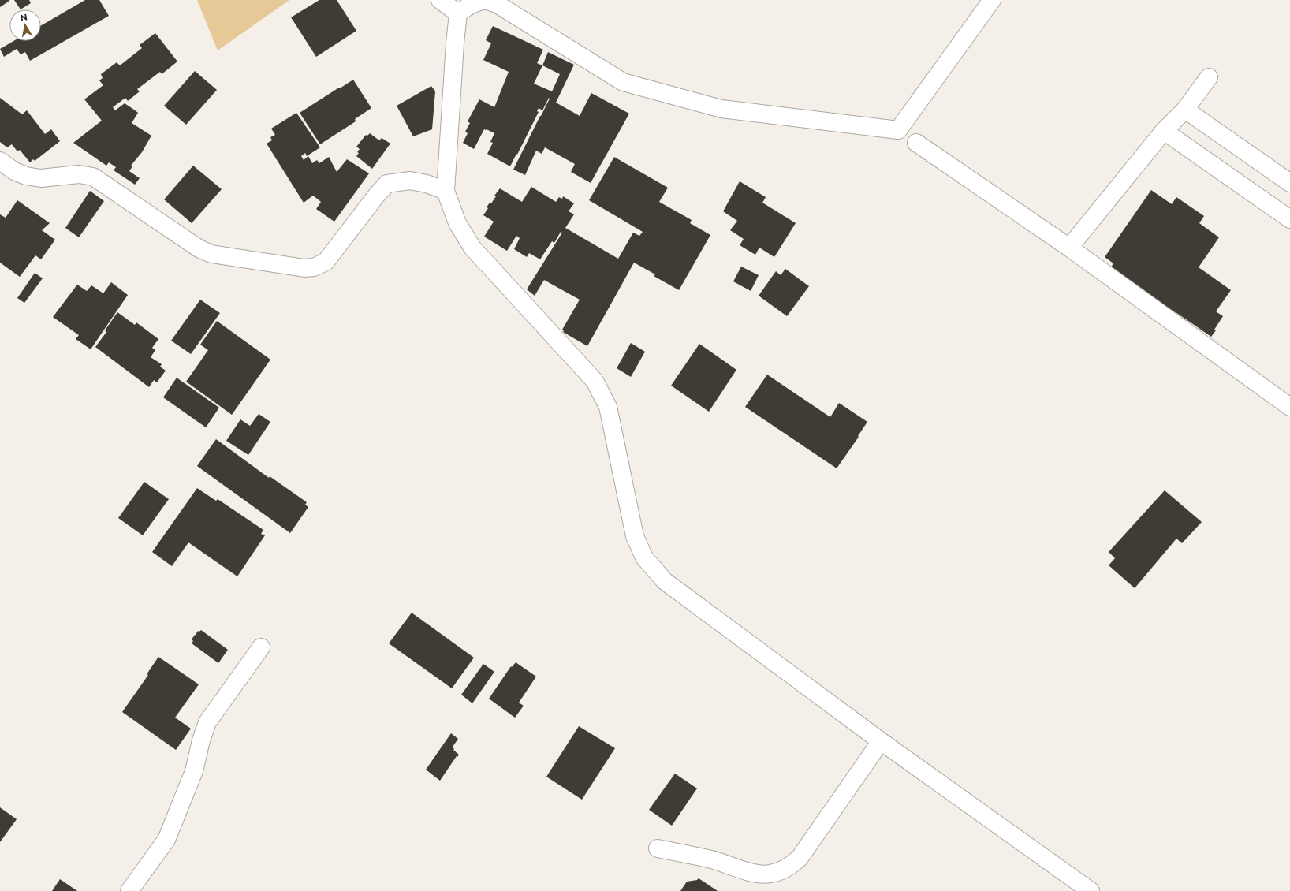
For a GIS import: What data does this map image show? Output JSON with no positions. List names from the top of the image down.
{
  "north": "top"
}
